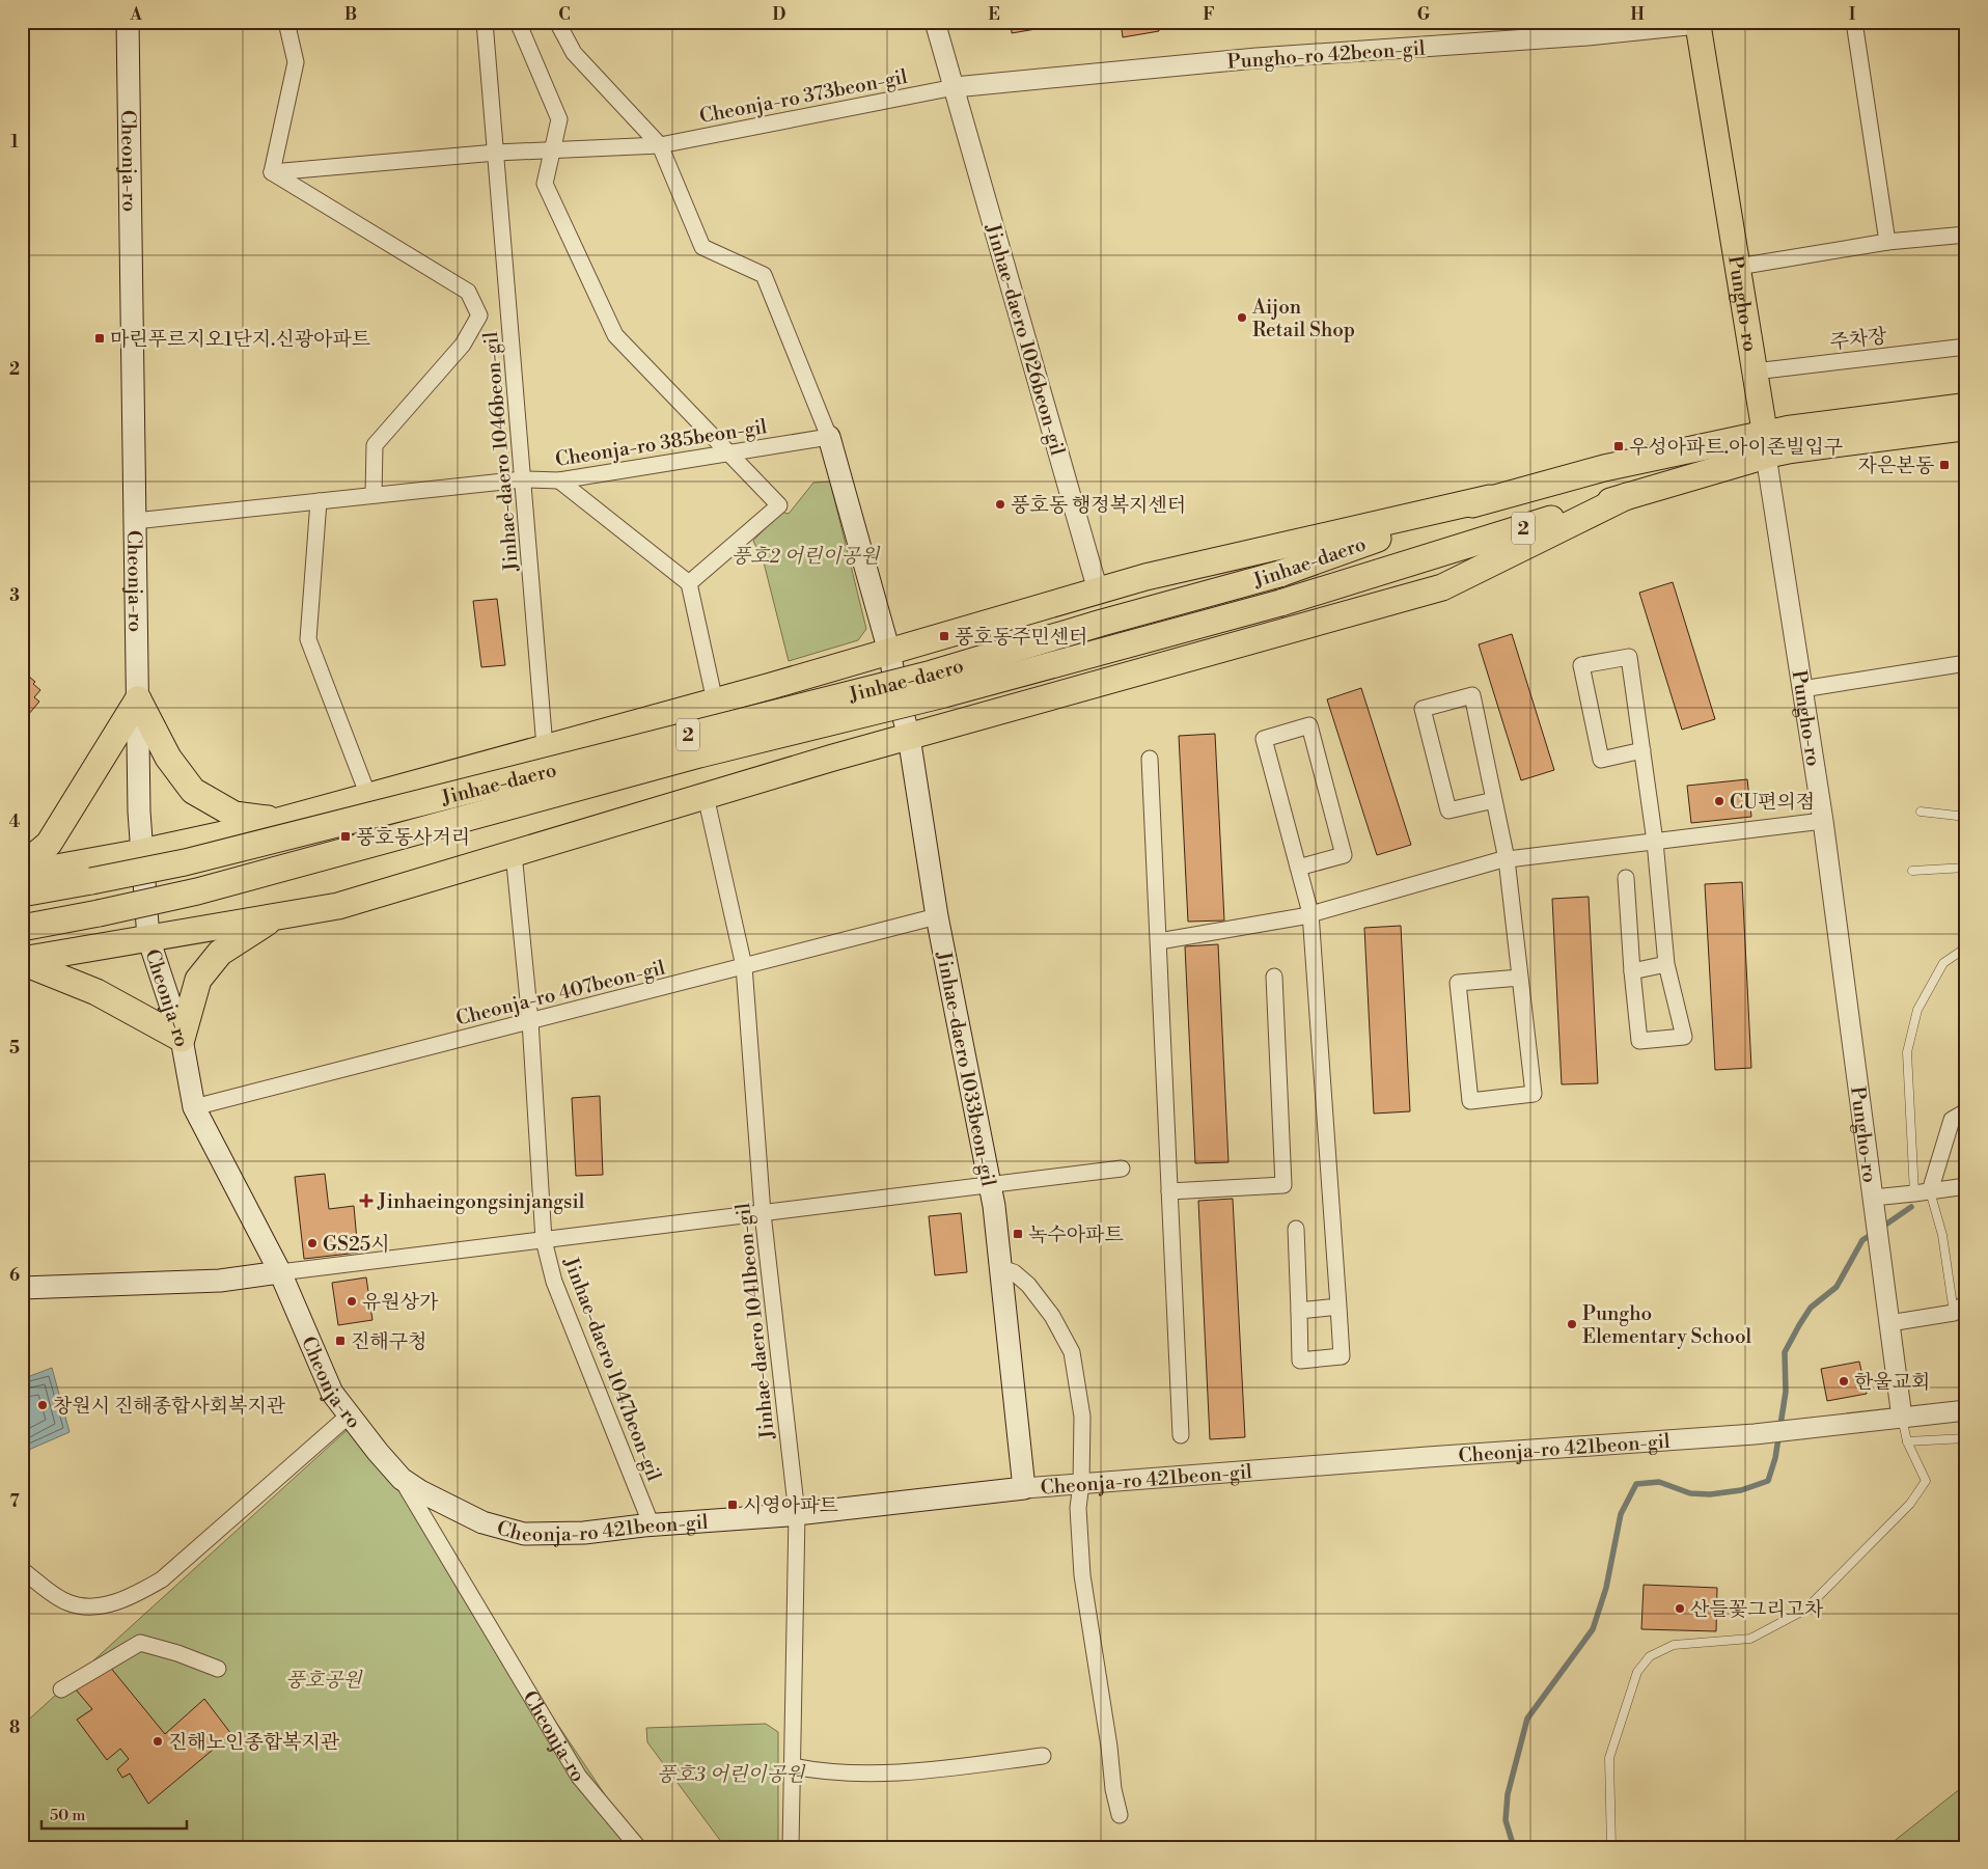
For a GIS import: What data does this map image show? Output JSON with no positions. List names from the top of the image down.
{
  "streets": {
    "highway": ["2", "Jinhae-daero"],
    "main road": [
      "Cheonja-ro",
      "Pungho-ro",
      "Jinhae-daero 1033beon-gil",
      "Cheonja-ro 421beon-gil"
    ],
    "street": [
      "Pungho-ro 42beon-gil",
      "Cheonja-ro 373beon-gil",
      "주차장",
      "Jinhae-daero 1026beon-gil",
      "Cheonja-ro 385beon-gil",
      "Jinhae-daero 1046beon-gil",
      "Cheonja-ro 407beon-gil",
      "Jinhae-daero 1041beon-gil",
      "Jinhae-daero 1047beon-gil"
    ]
  },
  "crossings": [
    ["Pungho-ro 42beon-gil", "Cheonja-ro 373beon-gil"],
    ["Pungho-ro 42beon-gil", "Pungho-ro"],
    ["Pungho-ro 42beon-gil", "Jinhae-daero 1026beon-gil"],
    ["Cheonja-ro 373beon-gil", "Jinhae-daero 1026beon-gil"],
    ["Cheonja-ro 373beon-gil", "Jinhae-daero 1046beon-gil"],
    ["Cheonja-ro", "Cheonja-ro 385beon-gil"],
    ["Cheonja-ro", "Cheonja-ro 407beon-gil"],
    ["Cheonja-ro", "Cheonja-ro 421beon-gil"],
    ["Pungho-ro", "주차장"],
    ["Pungho-ro", "Jinhae-daero"],
    ["Pungho-ro", "Cheonja-ro 421beon-gil"],
    ["Cheonja-ro 385beon-gil", "Jinhae-daero 1046beon-gil"],
    ["Cheonja-ro 385beon-gil", "Jinhae-daero 1033beon-gil"],
    ["Cheonja-ro 407beon-gil", "Jinhae-daero 1033beon-gil"],
    ["Cheonja-ro 407beon-gil", "Jinhae-daero 1041beon-gil"],
    ["Cheonja-ro 407beon-gil", "Jinhae-daero 1047beon-gil"],
    ["Jinhae-daero 1033beon-gil", "Cheonja-ro 421beon-gil"],
    ["Jinhae-daero 1041beon-gil", "Cheonja-ro 421beon-gil"],
    ["Jinhae-daero 1047beon-gil", "Cheonja-ro 421beon-gil"]
  ],
  "parks": ["풍호2 어린이공원", "풍호공원", "풍호3 어린이공원"],
  "places": {
    "other": [
      "Aijon Retail Shop",
      "풍호동 행정복지센터",
      "CU편의점",
      "GS25시",
      "유원상가",
      "Pungho Elementary School",
      "한울교회",
      "창원시 진해종합사회복지관",
      "산들꽃그리고차",
      "진해노인종합복지관"
    ],
    "transit": [
      "마린푸르지오1단지.신광아파트",
      "우성아파트.아이존빌입구",
      "자은본동",
      "풍호동주민센터",
      "풍호동사거리",
      "녹수아파트",
      "진해구청",
      "시영아파트"
    ],
    "health": ["Jinhaeingongsinjangsil"]
  },
  "scale_bar": "50 m",
  "grid": {
    "columns": [
      "A",
      "B",
      "C",
      "D",
      "E",
      "F",
      "G",
      "H",
      "I"
    ],
    "rows": [
      "1",
      "2",
      "3",
      "4",
      "5",
      "6",
      "7",
      "8"
    ]
  }
}
